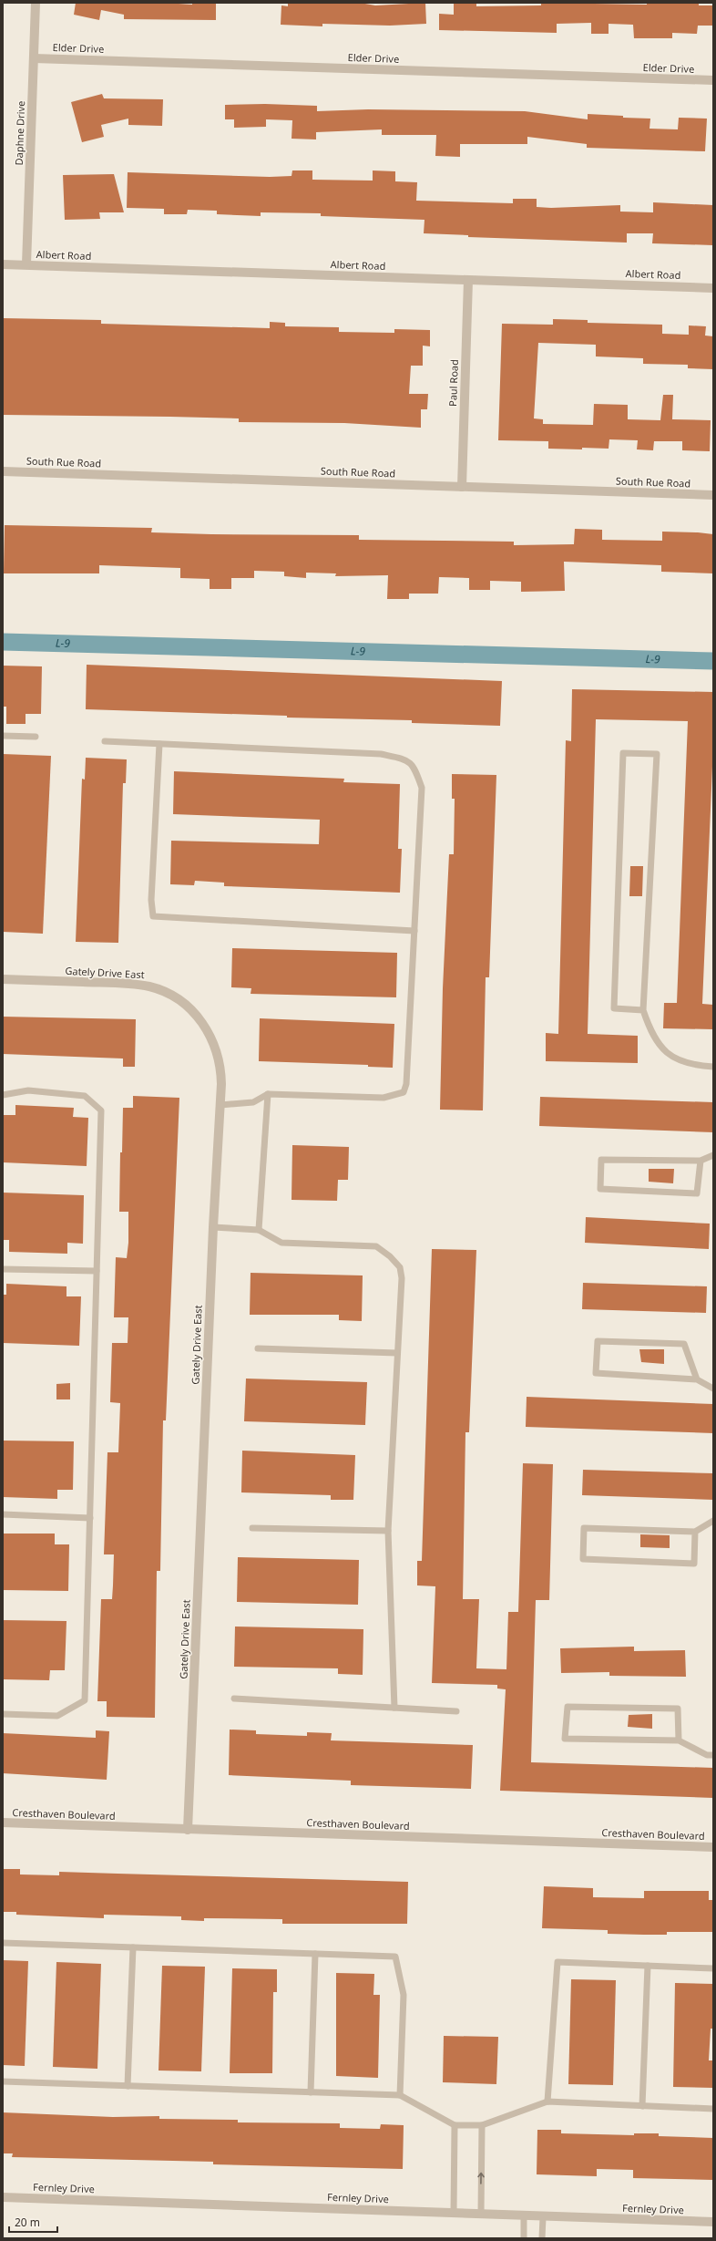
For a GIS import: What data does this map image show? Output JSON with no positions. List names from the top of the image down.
{
  "streets": {
    "street": [
      "Elder Drive",
      "Daphne Drive",
      "Albert Road",
      "Paul Road",
      "South Rue Road",
      "Gately Drive East",
      "Cresthaven Boulevard",
      "Fernley Drive"
    ]
  },
  "crossings": [
    ["Elder Drive", "Daphne Drive"],
    ["Daphne Drive", "Albert Road"],
    ["Albert Road", "Paul Road"],
    ["Paul Road", "South Rue Road"],
    ["Gately Drive East", "Cresthaven Boulevard"]
  ],
  "water": ["L-9"],
  "scale_bar": "20 m"
}
